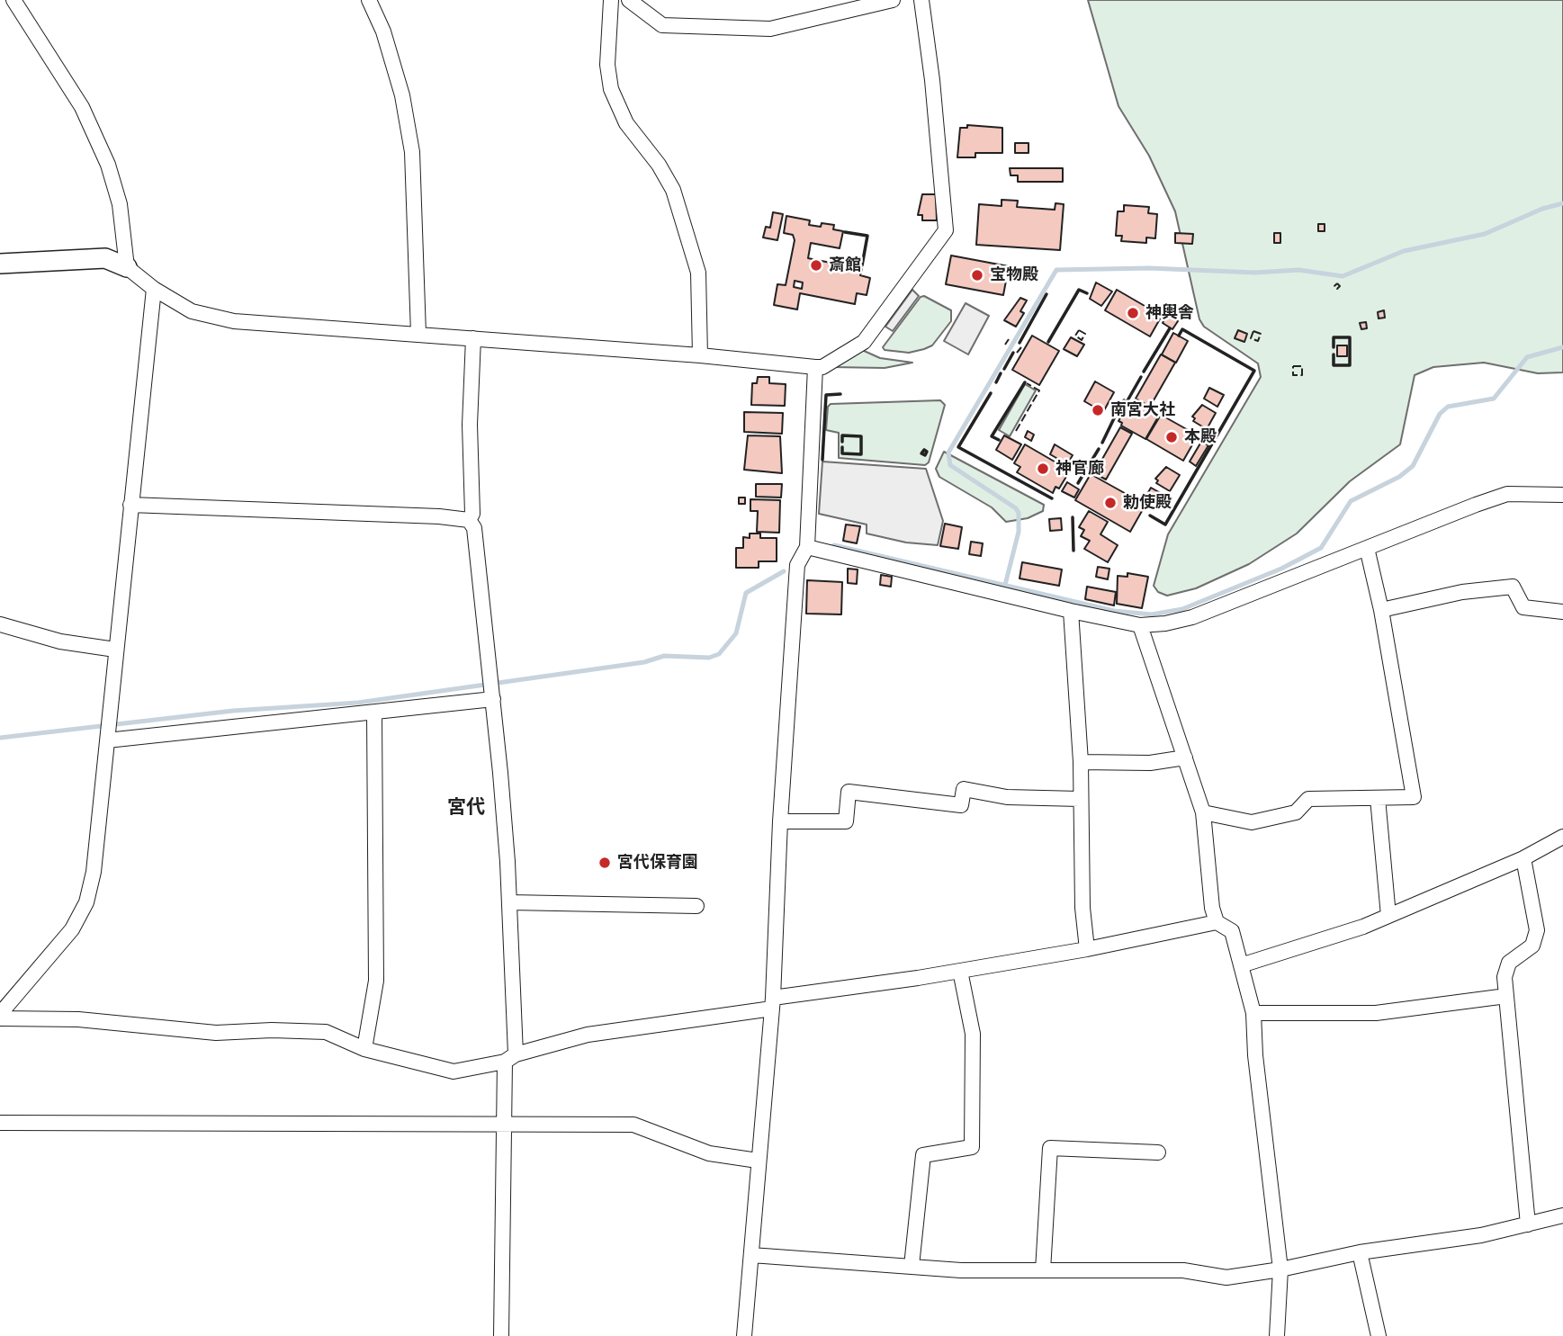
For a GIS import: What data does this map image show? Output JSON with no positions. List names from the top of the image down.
{
  "districts": ["宮代"],
  "places": [
    "斎館",
    "宝物殿",
    "神輿舎",
    "南宮大社",
    "本殿",
    "神官廊",
    "勅使殿",
    "宮代保育園"
  ]
}
